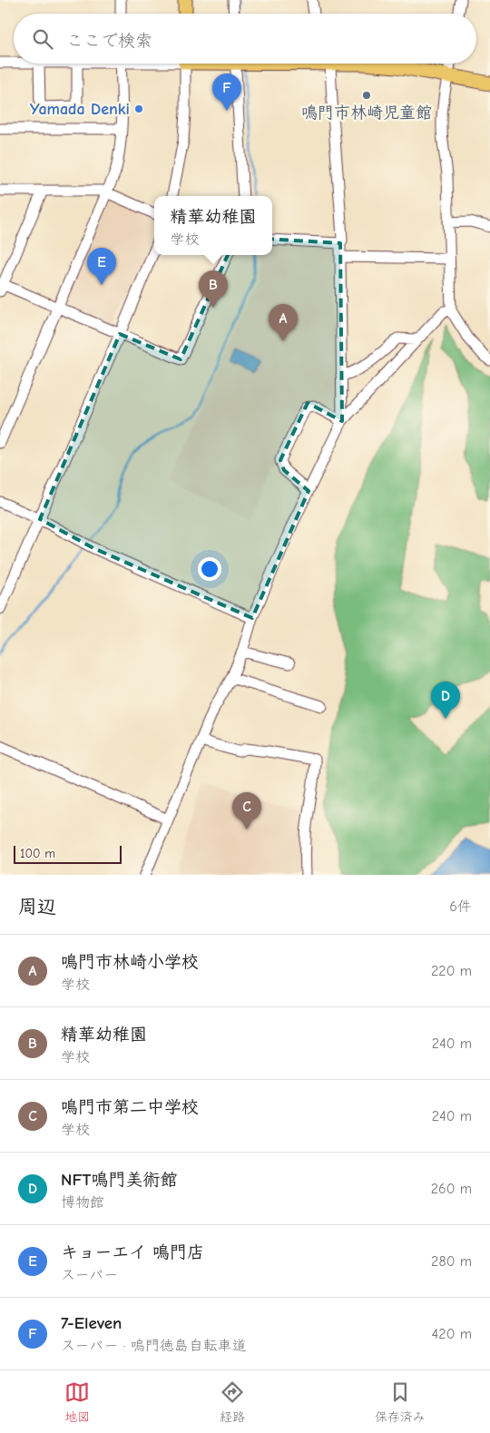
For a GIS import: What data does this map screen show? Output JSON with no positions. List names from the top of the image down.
{
  "places": ["鳴門市林崎児童館", "Yamada Denki"],
  "scale_bar": "100 m",
  "page": {
    "search": "ここで検索",
    "pins": [
      "F",
      "E",
      "B",
      "A",
      "D",
      "C"
    ],
    "popup": ["精華幼稚園", "学校"],
    "scale": "100 m",
    "heading": ["周辺", "6件"],
    "list": [
      {
        "mark": "A",
        "name": "鳴門市林崎小学校",
        "note": "学校",
        "value": "220 m"
      },
      {
        "mark": "B",
        "name": "精華幼稚園",
        "note": "学校",
        "value": "240 m"
      },
      {
        "mark": "C",
        "name": "鳴門市第二中学校",
        "note": "学校",
        "value": "240 m"
      },
      {
        "mark": "D",
        "name": "NFT鳴門美術館",
        "note": "博物館",
        "value": "260 m"
      },
      {
        "mark": "E",
        "name": "キョーエイ 鳴門店",
        "note": "スーパー",
        "value": "280 m"
      },
      {
        "mark": "F",
        "name": "7-Eleven",
        "note": "スーパー · 鳴門徳島自転車道",
        "value": "420 m"
      }
    ],
    "nav": ["地図", "経路", "保存済み"]
  }
}
